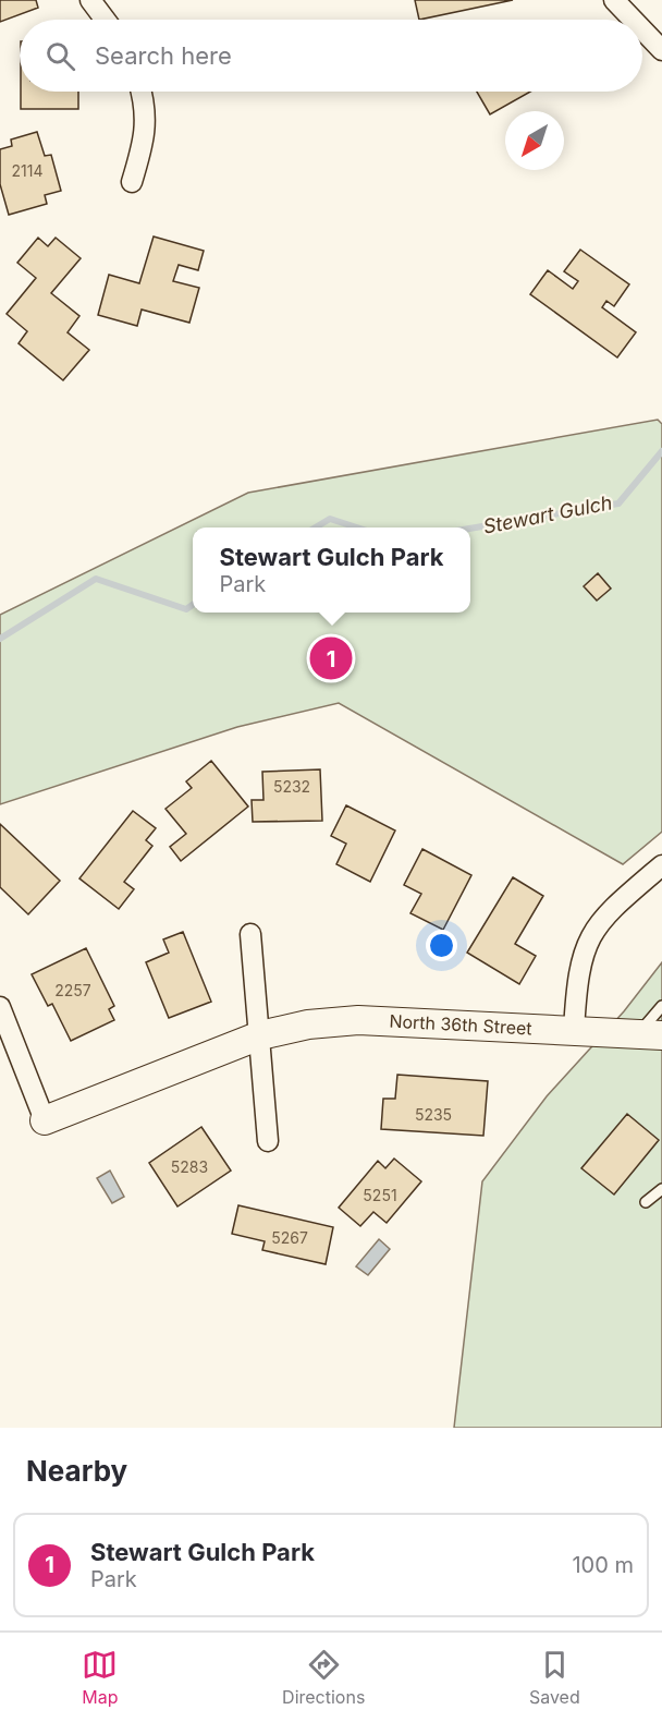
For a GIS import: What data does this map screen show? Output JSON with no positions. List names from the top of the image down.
{
  "streets": {
    "street": ["North 36th Street"]
  },
  "water": ["Stewart Gulch"],
  "house_numbers": [
    "2114",
    "5232",
    "2257",
    "5235",
    "5283",
    "5251",
    "5267"
  ],
  "north": "bottom left",
  "page": {
    "search": "Search here",
    "popup": ["Stewart Gulch Park", "Park"],
    "pins": "1",
    "heading": "Nearby",
    "list": [
      {
        "mark": "1",
        "name": "Stewart Gulch Park",
        "note": "Park",
        "value": "100 m"
      }
    ],
    "nav": ["Map", "Directions", "Saved"]
  }
}
